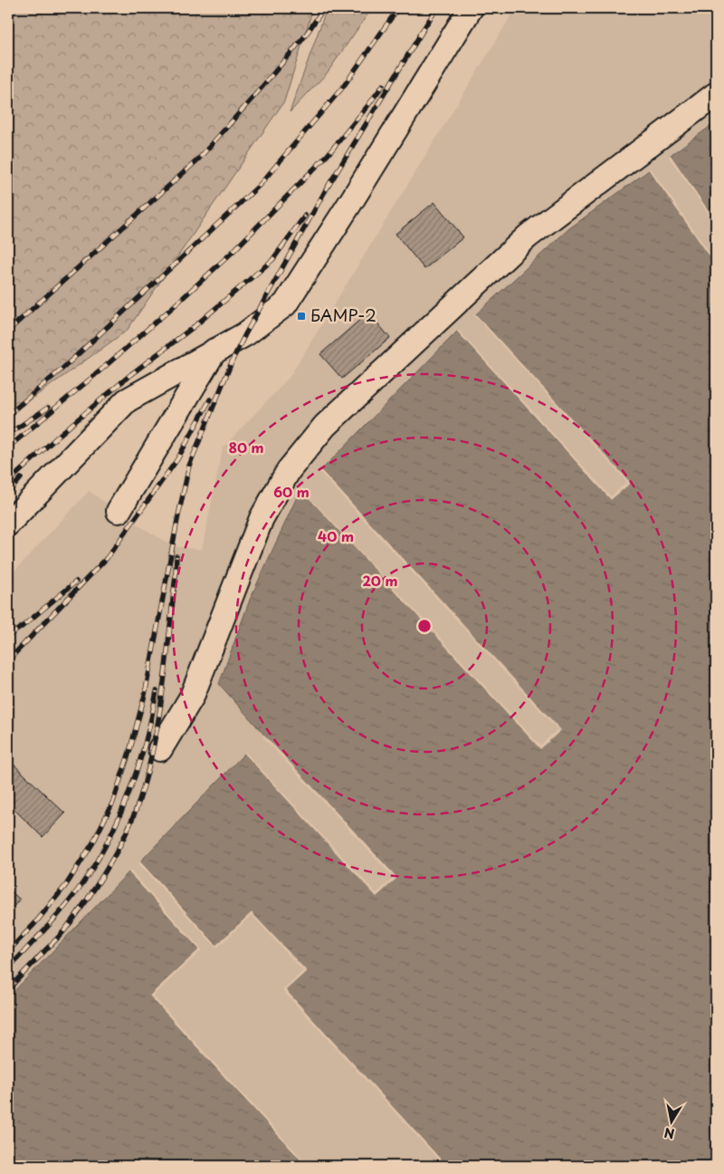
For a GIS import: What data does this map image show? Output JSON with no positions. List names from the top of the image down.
{
  "places": {
    "transit": ["БАМР-2"]
  },
  "north": "bottom",
  "rings": [
    "80 m",
    "60 m",
    "40 m",
    "20 m"
  ]
}
